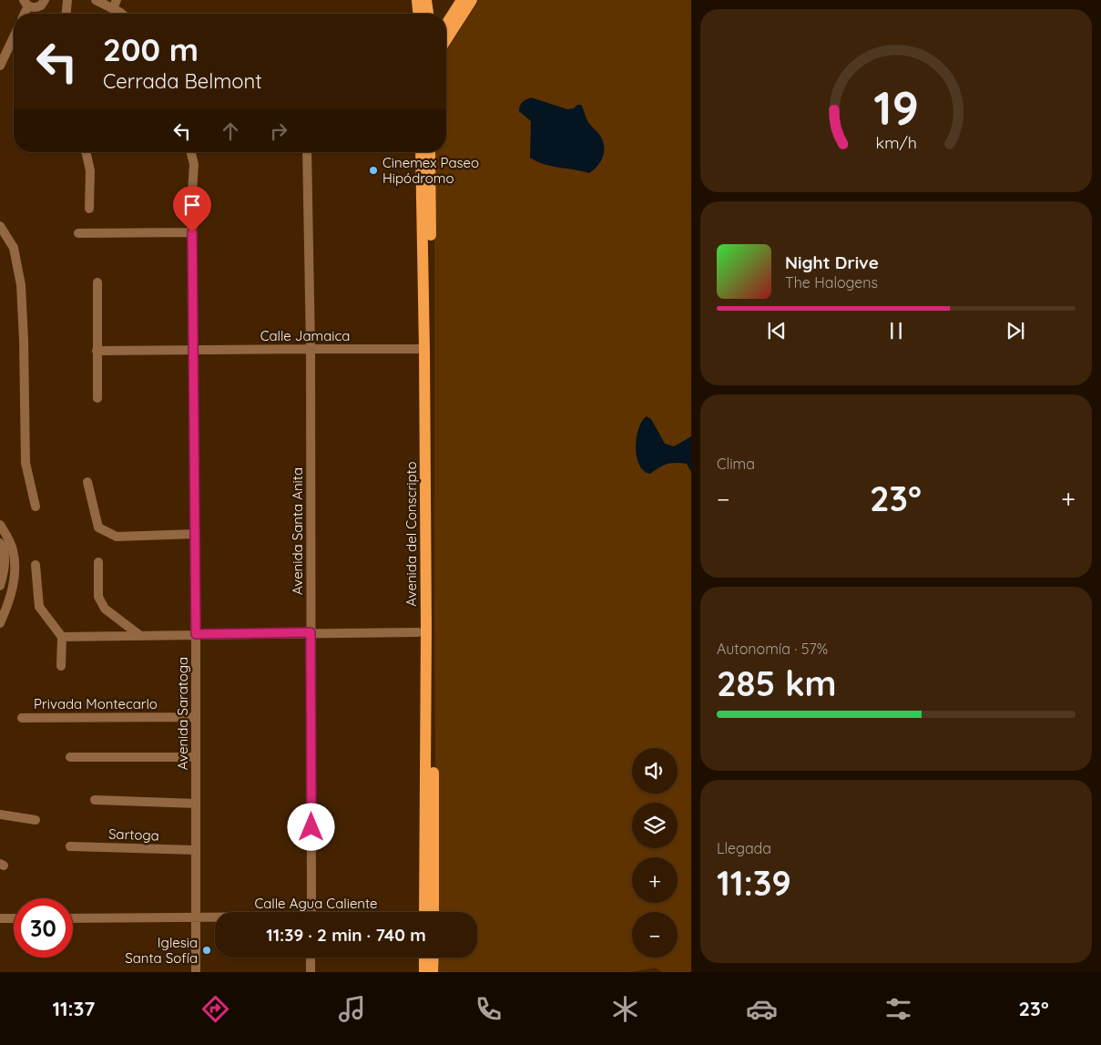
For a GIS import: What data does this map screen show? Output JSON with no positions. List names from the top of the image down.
{
  "streets": {
    "main road": ["Avenida del Conscripto"],
    "street": [
      "Calle Jamaica",
      "Avenida Santa Anita",
      "Privada Montecarlo",
      "Avenida Saratoga",
      "Sartoga",
      "Calle Agua Caliente"
    ]
  },
  "crossings": [
    ["Calle Jamaica", "Avenida Santa Anita"],
    ["Calle Jamaica", "Avenida Saratoga"],
    ["Privada Montecarlo", "Avenida Saratoga"],
    ["Avenida Saratoga", "Sartoga"],
    ["Avenida Saratoga", "Calle Agua Caliente"]
  ],
  "places": ["Cinemex Paseo Hipódromo", "Iglesia Santa Sofía"],
  "page": {
    "turn": ["200 m", "Cerrada Belmont"],
    "song": ["Night Drive", "The Halogens"],
    "tile": [
      "Clima",
      ["Autonomía · 57%", "285 km"],
      ["Llegada", "11:39"]
    ],
    "heat": ["−", "23°", "+"],
    "map_buttons": ["+", "−"],
    "limit": "30",
    "trip": "11:39 · 2 min · 740 m",
    "tabs": ["11:37", "23°"],
    "gauge": ["19", "km/h"]
  }
}
